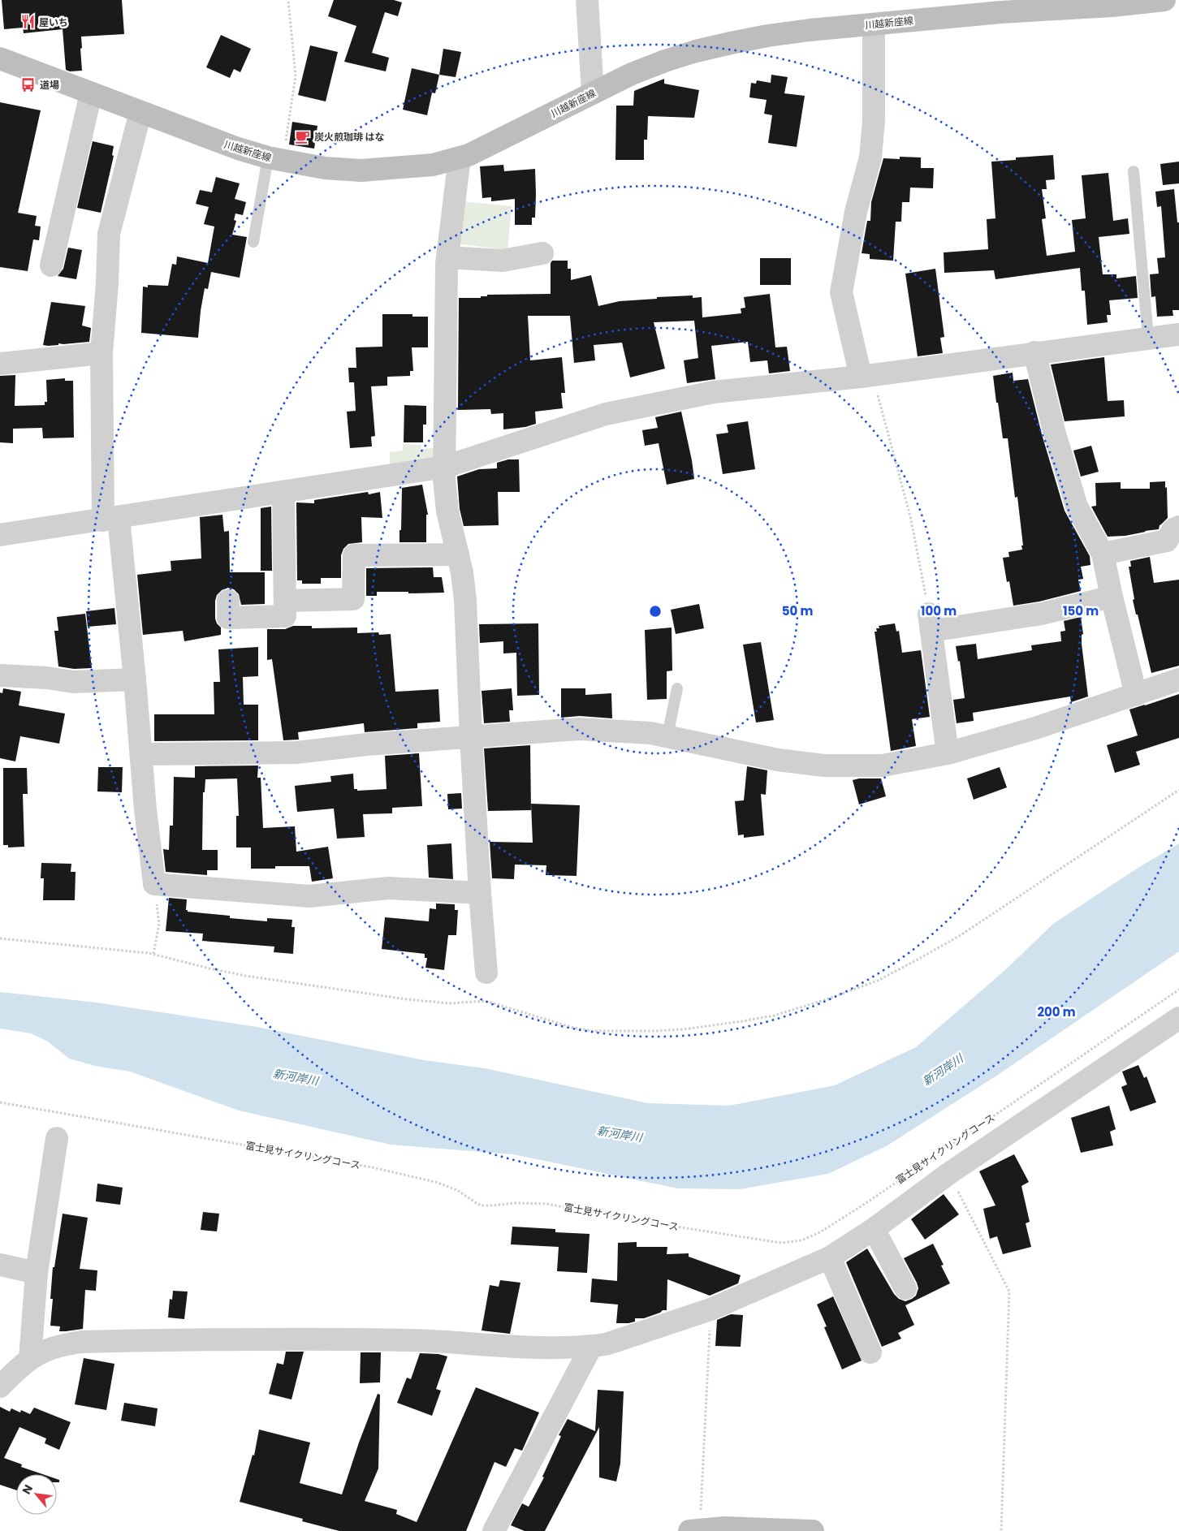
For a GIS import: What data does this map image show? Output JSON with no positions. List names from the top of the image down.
{
  "streets": {
    "main road": ["川越新座線"],
    "path": ["富士見サイクリングコース"]
  },
  "water": ["新河岸川"],
  "places": {
    "restaurant": ["屋いち"],
    "bus stop": ["道場"],
    "cafe": ["炭火煎珈琲 はな"]
  },
  "north": "top left",
  "rings": [
    "50 m",
    "100 m",
    "150 m",
    "200 m"
  ]
}
